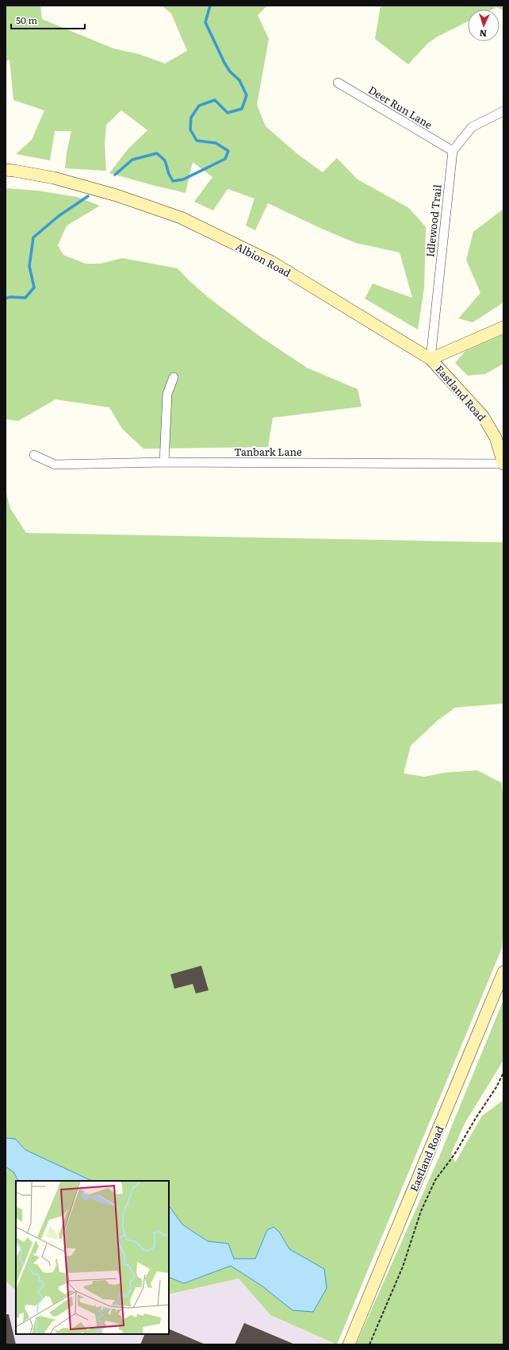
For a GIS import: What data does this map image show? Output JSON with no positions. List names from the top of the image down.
{
  "streets": {
    "street": [
      "Deer Run Lane",
      "Idlewood Trail",
      "Albion Road",
      "Eastland Road",
      "Tanbark Lane"
    ]
  },
  "crossings": [
    ["Deer Run Lane", "Idlewood Trail"],
    ["Idlewood Trail", "Albion Road"],
    ["Idlewood Trail", "Eastland Road"],
    ["Albion Road", "Eastland Road"],
    ["Eastland Road", "Tanbark Lane"]
  ],
  "scale_bar": "50 m",
  "north": "bottom"
}
